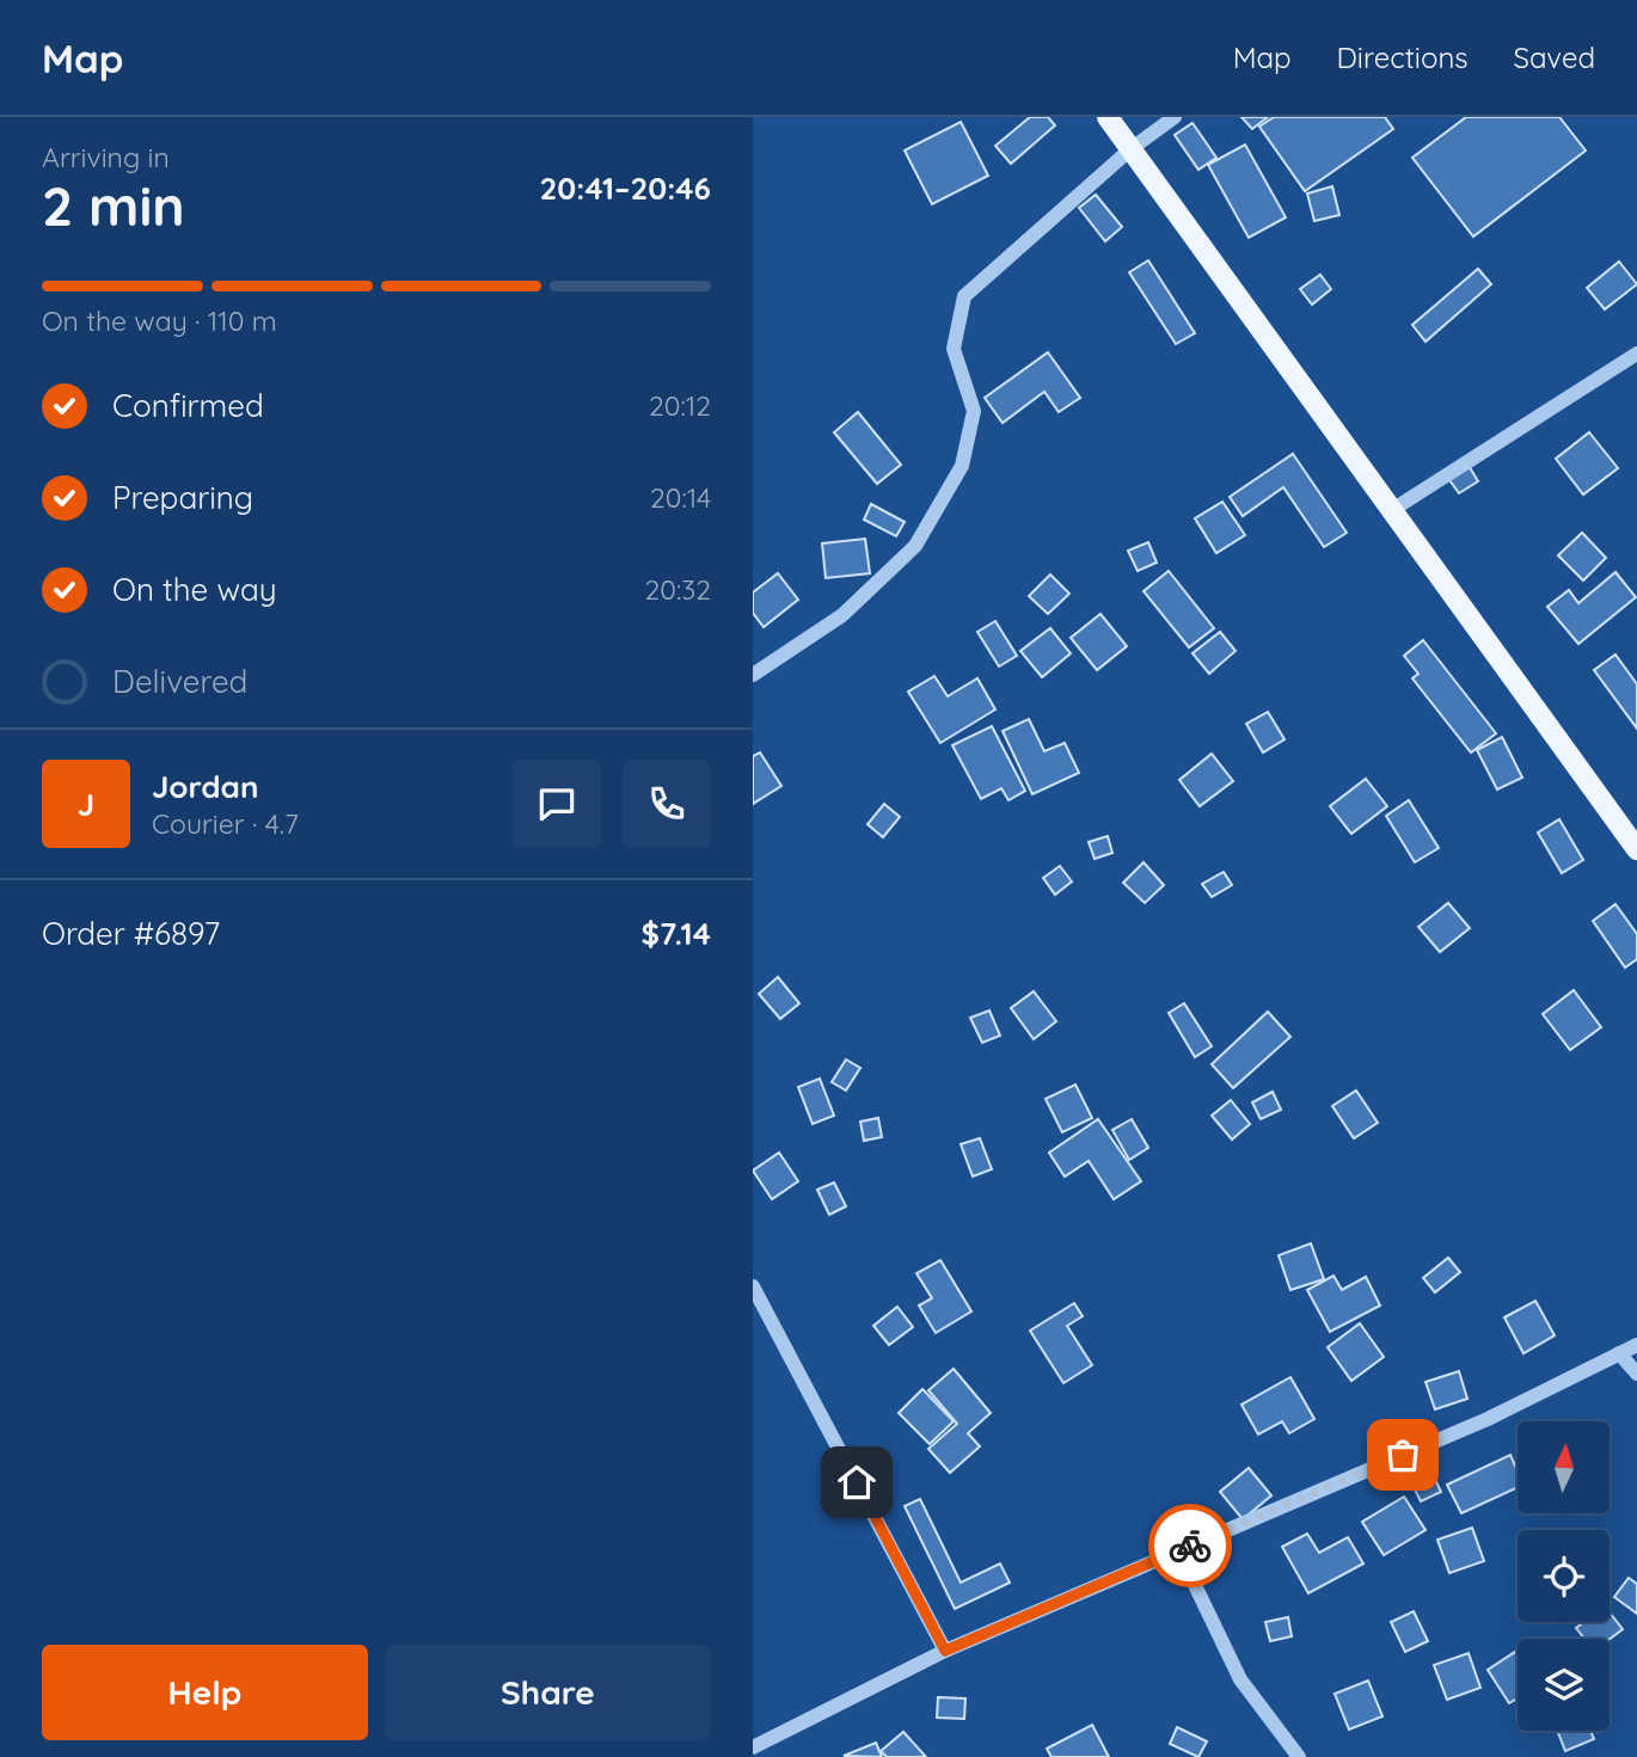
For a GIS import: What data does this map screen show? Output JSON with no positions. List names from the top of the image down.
{
  "north": "top",
  "page": {
    "header": "Map",
    "nav": ["Map", "Directions", "Saved"],
    "heading": ["2 min", "Arriving in", "20:41–20:46"],
    "panel": [
      "Jordan",
      "Courier · 4.7",
      "Order #6897",
      "$7.14"
    ],
    "bar": "On the way · 110 m",
    "list": [
      ["Confirmed", "20:12"],
      ["Preparing", "20:14"],
      ["On the way", "20:32"],
      "Delivered"
    ],
    "round": "J",
    "buttons": ["Help", "Share"]
  }
}
